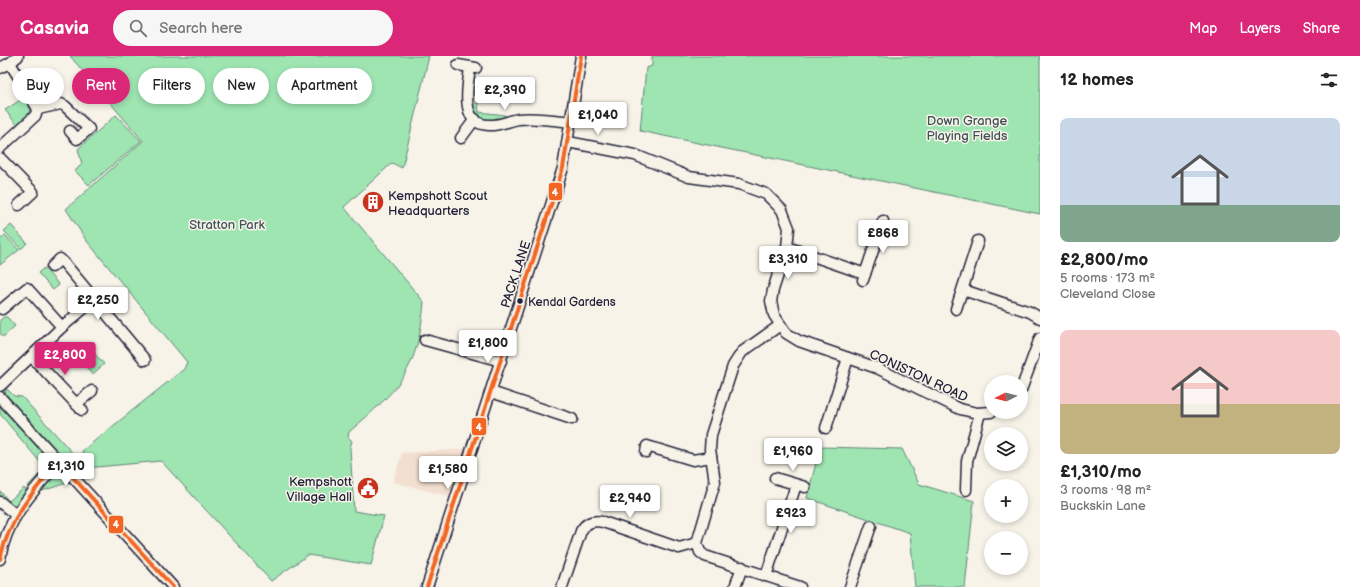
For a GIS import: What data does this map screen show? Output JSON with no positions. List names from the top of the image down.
{
  "streets": {
    "street": ["PACK LANE", "CONISTON ROAD"]
  },
  "parks": ["Down Grange Playing Fields", "Stratton Park"],
  "places": {
    "building": ["Kempshott Scout Headquarters"],
    "other": ["Kendal Gardens"],
    "public building": ["Kempshott Village Hall"]
  },
  "lines": ["transit line 4"],
  "north": "left",
  "page": {
    "header": "Casavia",
    "search": "Search here",
    "nav": ["Map", "Layers", "Share"],
    "heading": "12 homes",
    "chip": [
      "Buy",
      "Rent",
      "Filters",
      "New",
      "Apartment"
    ],
    "price": [
      "£2,390",
      "£1,040",
      "£868",
      "£3,310",
      "£2,250",
      "£1,800",
      "£2,800",
      "£1,960",
      "£1,310",
      "£1,580",
      "£2,940",
      "£923"
    ],
    "list": [
      {
        "name": "£2,800/mo",
        "note": "5 rooms · 173 m² · Cleveland Close"
      },
      {
        "name": "£1,310/mo",
        "note": "3 rooms · 98 m² · Buckskin Lane"
      }
    ],
    "map_buttons": ["+", "−"]
  }
}
